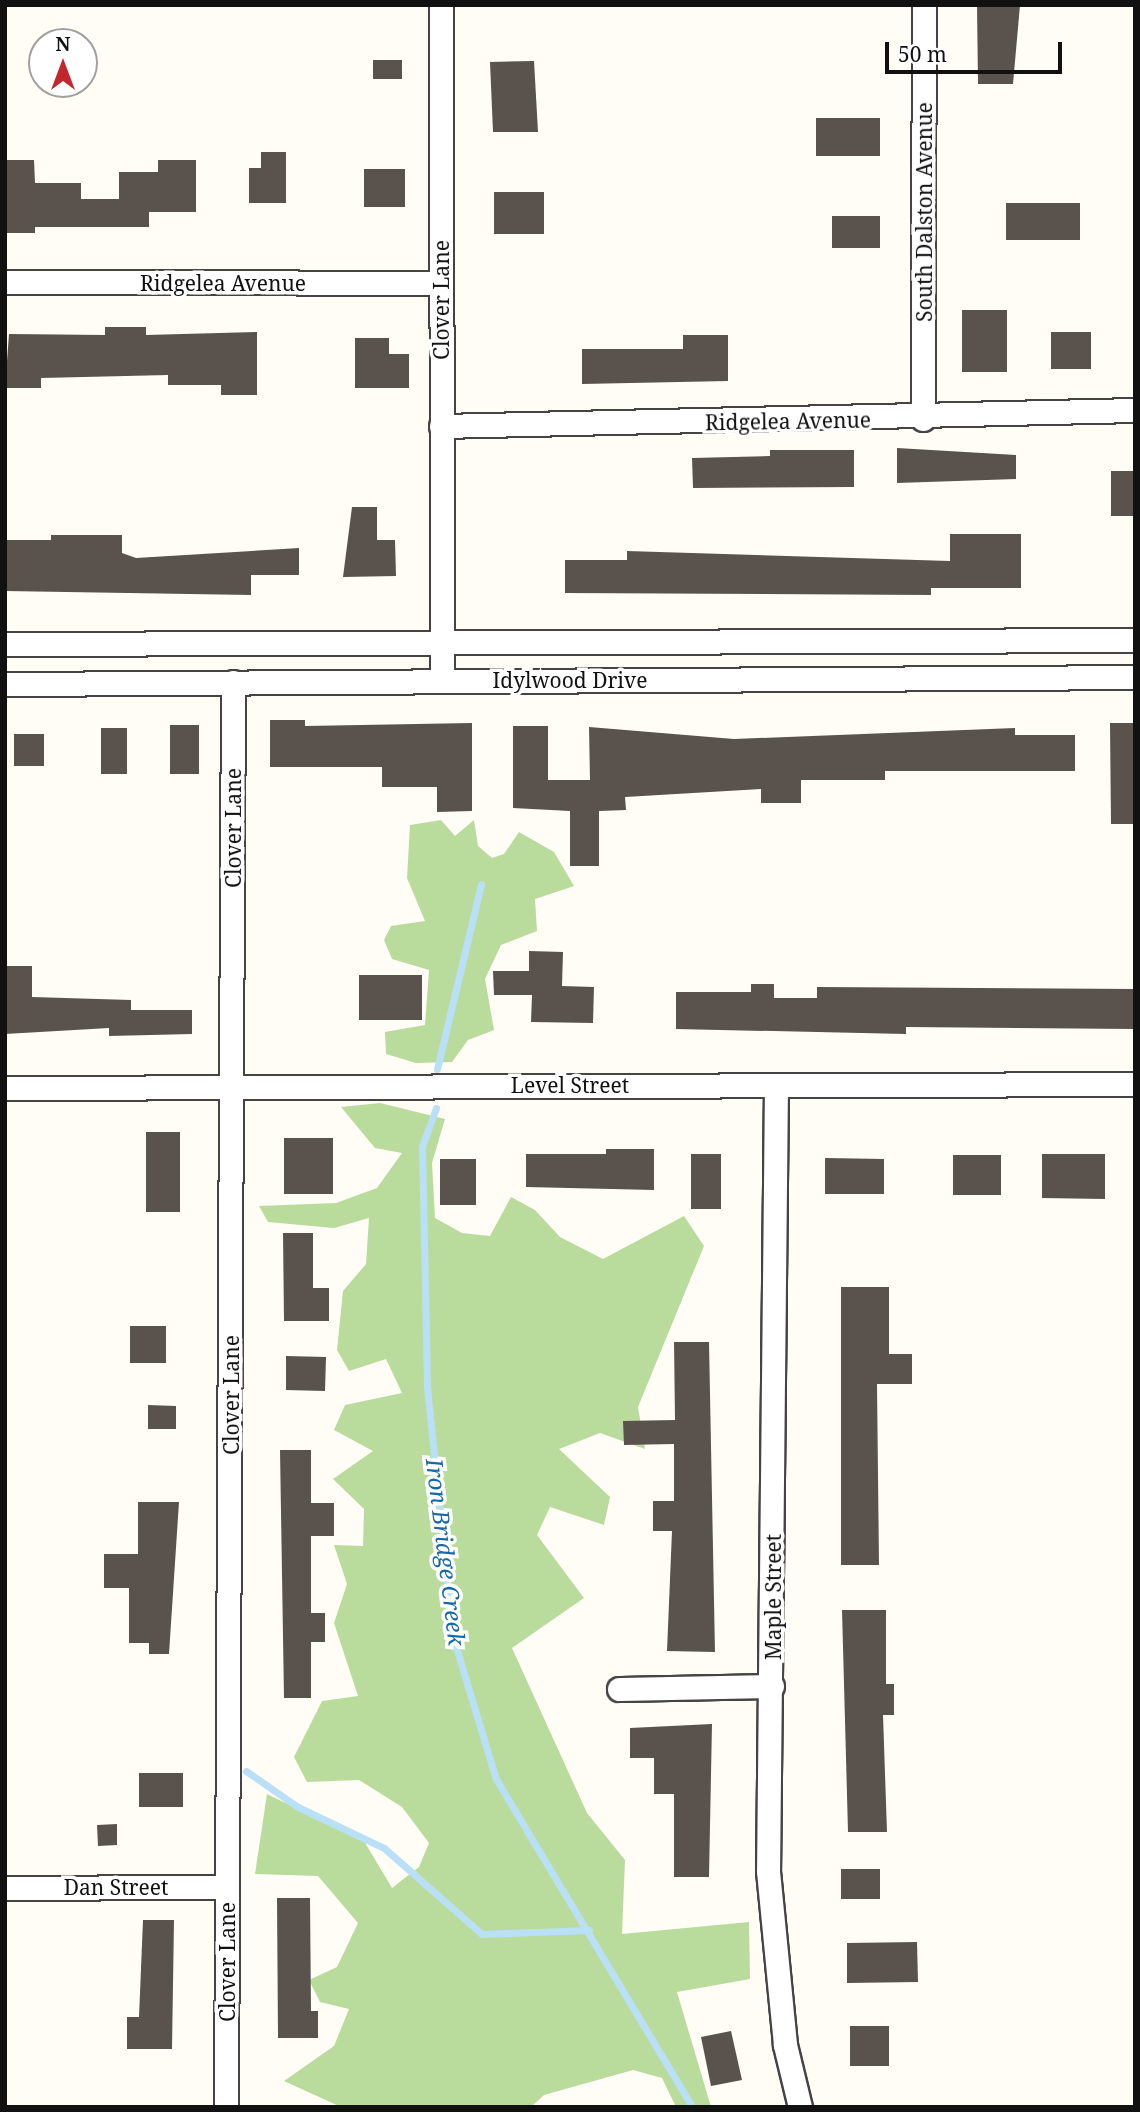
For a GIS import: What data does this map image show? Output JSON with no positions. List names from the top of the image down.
{
  "streets": {
    "street": [
      "South Dalston Avenue",
      "Ridgelea Avenue",
      "Clover Lane",
      "Idylwood Drive",
      "Level Street",
      "Maple Street",
      "Dan Street"
    ]
  },
  "crossings": [
    ["South Dalston Avenue", "Ridgelea Avenue"],
    ["Ridgelea Avenue", "Clover Lane"],
    ["Clover Lane", "Idylwood Drive"],
    ["Clover Lane", "Level Street"],
    ["Clover Lane", "Dan Street"],
    ["Level Street", "Maple Street"]
  ],
  "water": ["Iron Bridge Creek"],
  "scale_bar": "50 m",
  "north": "top"
}
